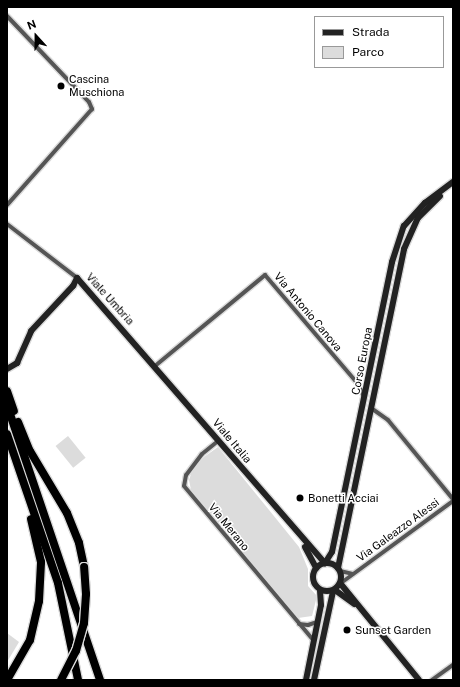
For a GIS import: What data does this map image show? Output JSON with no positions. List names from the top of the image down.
{
  "streets": {
    "main road": ["Viale Umbria", "Corso Europa", "Viale Italia"],
    "street": ["Via Antonio Canova", "Via Merano", "Via Galeazzo Alessi"]
  },
  "crossings": [
    ["Viale Umbria", "Via Antonio Canova"],
    ["Viale Umbria", "Viale Italia"],
    ["Via Antonio Canova", "Corso Europa"],
    ["Via Antonio Canova", "Viale Italia"],
    ["Corso Europa", "Viale Italia"],
    ["Corso Europa", "Via Galeazzo Alessi"],
    ["Viale Italia", "Via Merano"],
    ["Viale Italia", "Via Galeazzo Alessi"]
  ],
  "places": ["Cascina Muschiona", "Bonetti Acciai", "Sunset Garden"],
  "legend": ["Strada", "Parco"],
  "north": "top"
}
